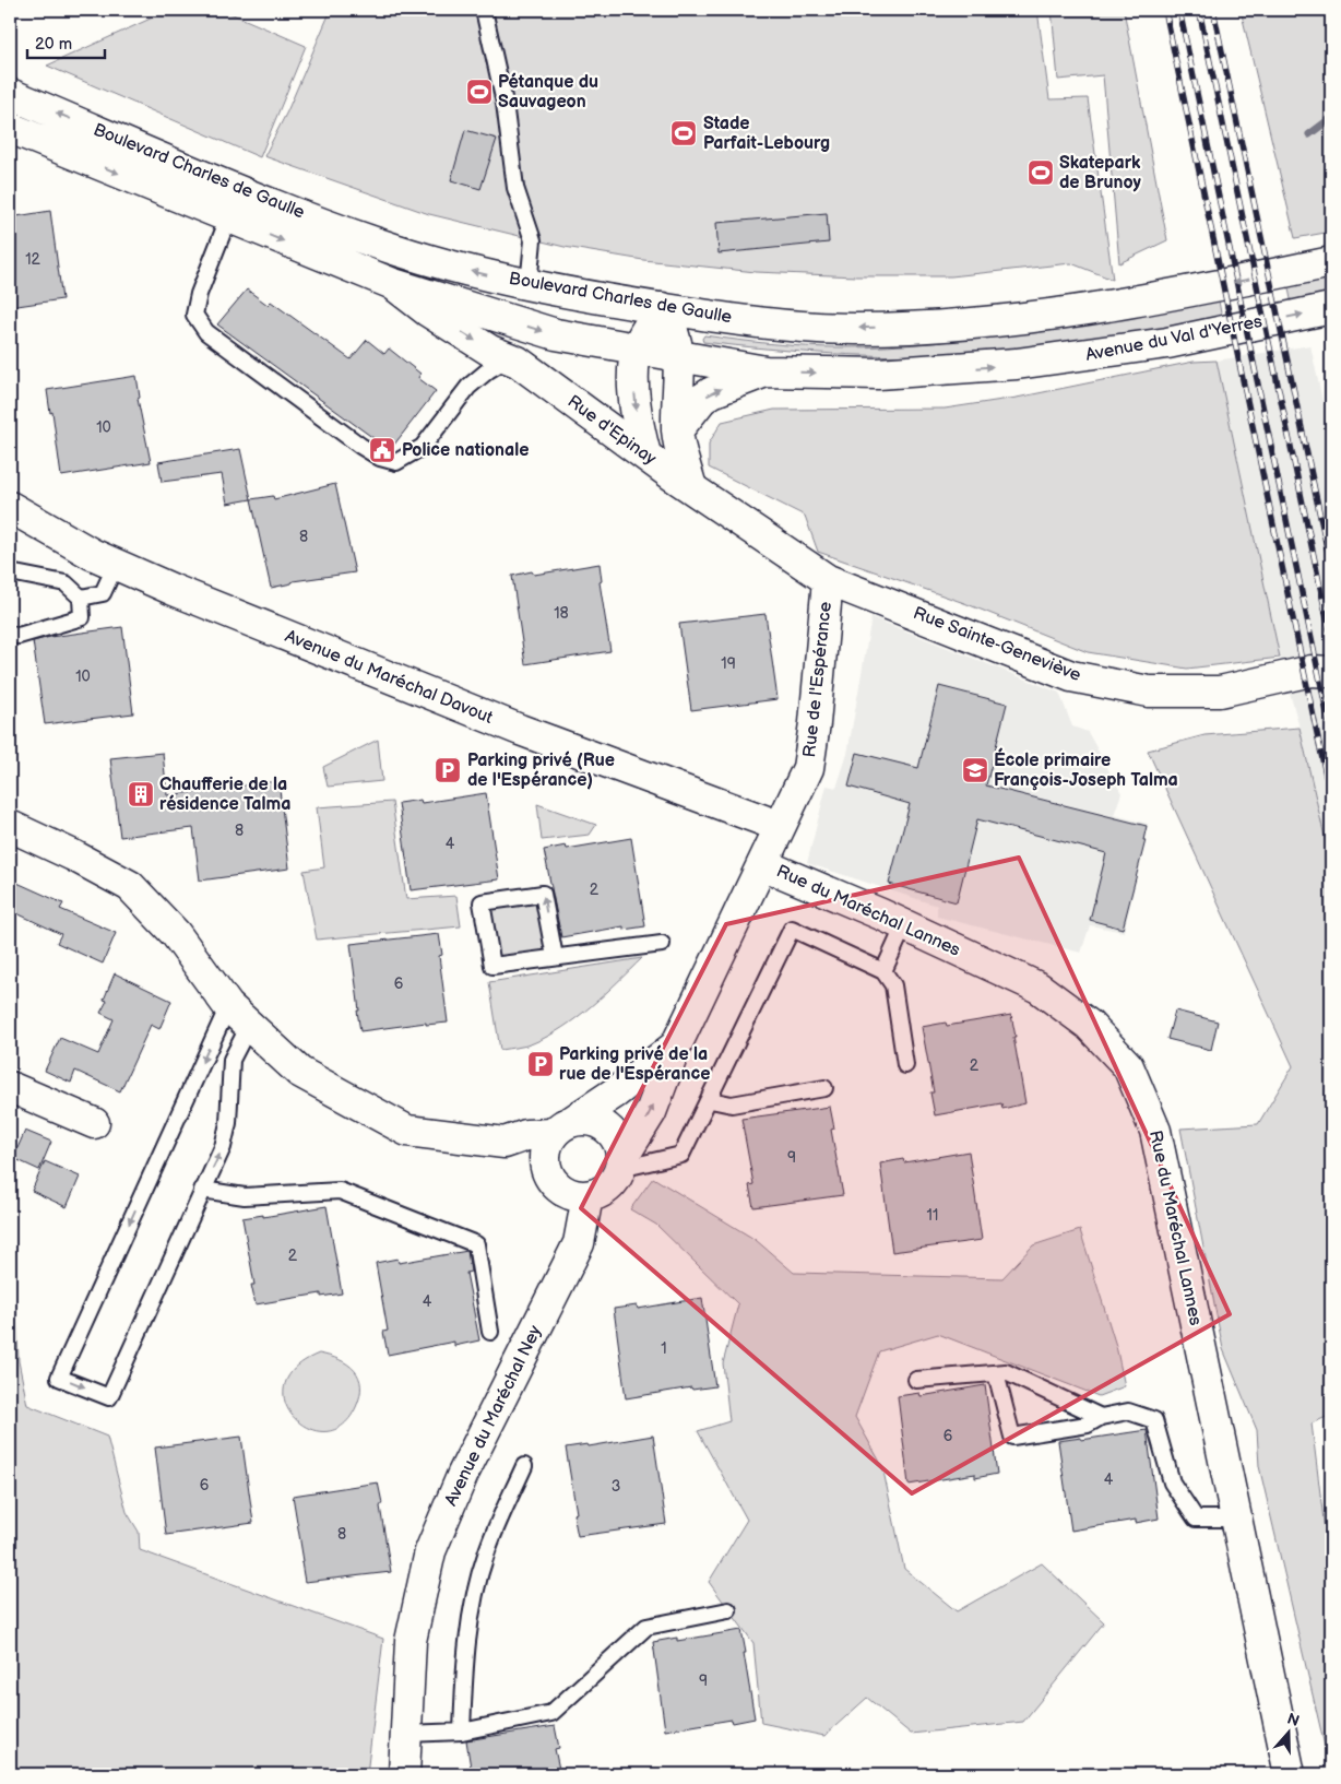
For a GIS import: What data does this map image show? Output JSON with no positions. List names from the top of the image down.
{
  "streets": {
    "street": [
      "Boulevard Charles de Gaulle",
      "Avenue du Val d'Yerres",
      "Rue d'Epinay",
      "Rue Sainte-Geneviève",
      "Avenue du Maréchal Davout",
      "Rue de l'Espérance",
      "Rue du Maréchal Lannes",
      "Avenue du Maréchal Ney"
    ]
  },
  "crossings": [
    ["Boulevard Charles de Gaulle", "Avenue du Val d'Yerres"],
    ["Boulevard Charles de Gaulle", "Rue d'Epinay"],
    ["Rue d'Epinay", "Rue Sainte-Geneviève"],
    ["Rue d'Epinay", "Rue de l'Espérance"],
    ["Rue Sainte-Geneviève", "Rue de l'Espérance"],
    ["Avenue du Maréchal Davout", "Rue de l'Espérance"],
    ["Rue de l'Espérance", "Rue du Maréchal Lannes"],
    ["Rue de l'Espérance", "Avenue du Maréchal Ney"]
  ],
  "one_way": ["Avenue du Val d'Yerres"],
  "places": {
    "sports": ["Pétanque du Sauvageon", "Stade Parfait-Lebourg", "Skatepark de Brunoy"],
    "public building": ["Police nationale"],
    "parking": ["Parking privé (Rue de l'Espérance)", "Parking privé de la rue de l'Espérance"],
    "school or university": ["École primaire François-Joseph Talma"],
    "building": ["Chaufferie de la résidence Talma"]
  },
  "house_numbers": [
    "12",
    "10",
    "8",
    "18",
    "19",
    "10",
    "8",
    "4",
    "2",
    "6",
    "2",
    "9",
    "11",
    "2",
    "4",
    "1",
    "6",
    "4",
    "6",
    "3",
    "8",
    "9"
  ],
  "scale_bar": "20 m",
  "north": "top"
}
